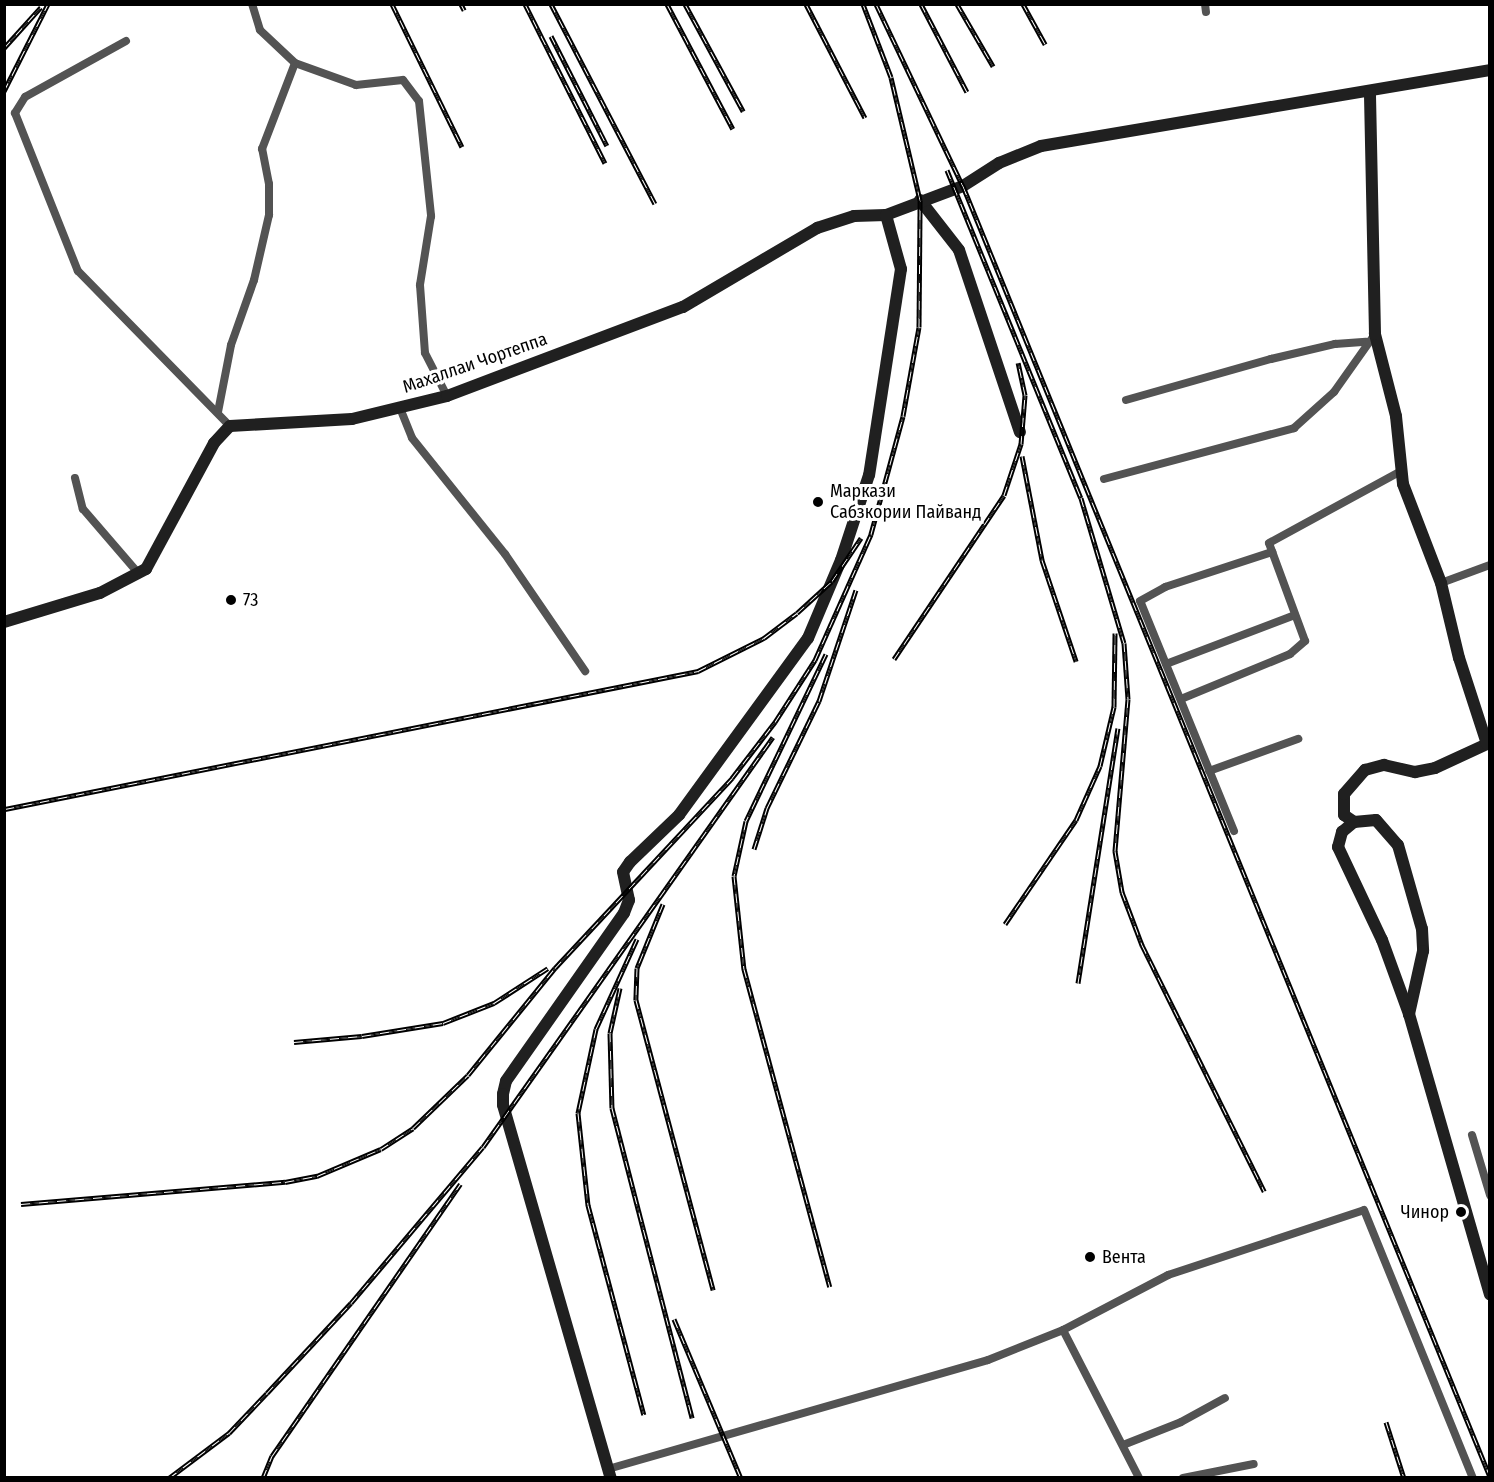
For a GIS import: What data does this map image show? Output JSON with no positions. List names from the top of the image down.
{
  "streets": {
    "street": ["Махаллаи Чортеппа"]
  },
  "places": [
    "Маркази Сабзкории Пайванд",
    "73",
    "Чинор",
    "Вента"
  ]
}
